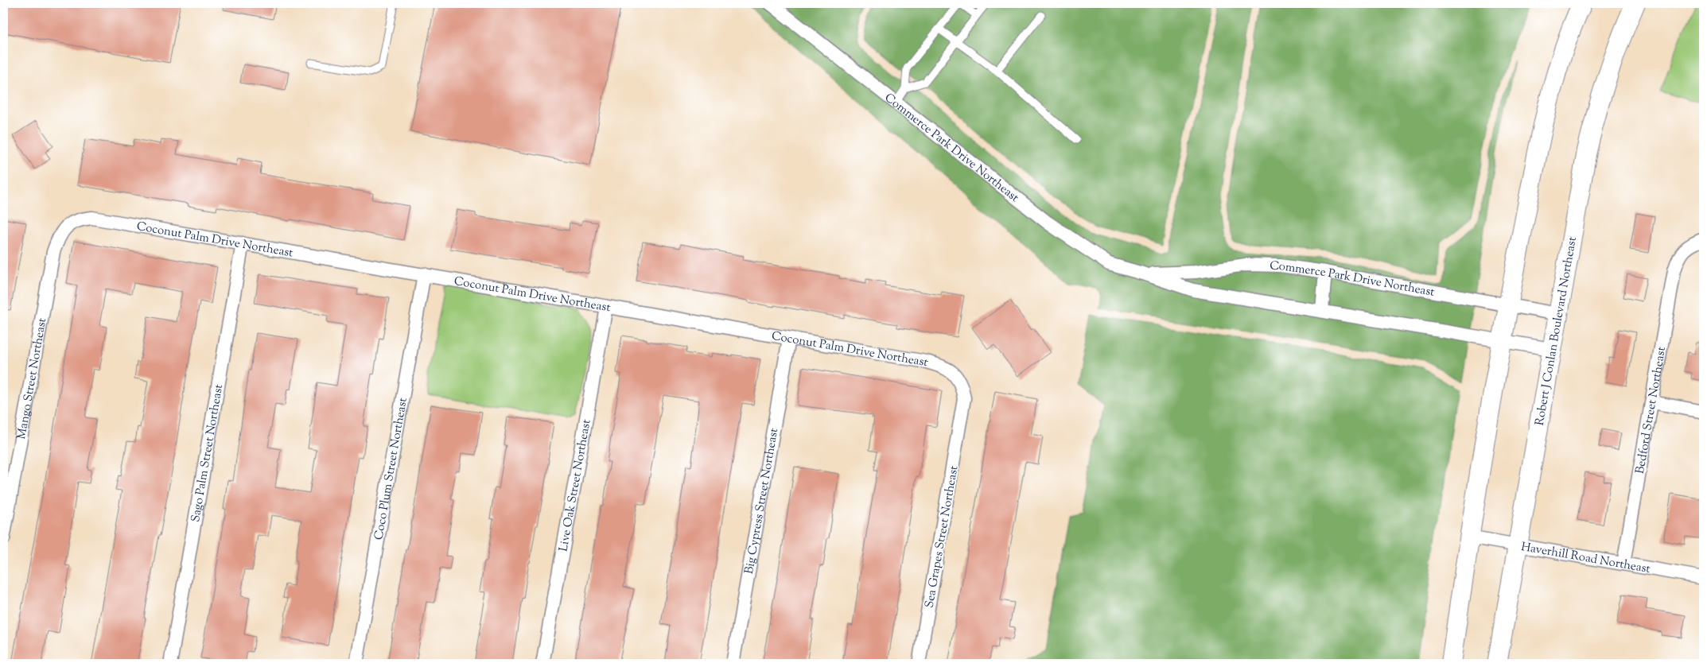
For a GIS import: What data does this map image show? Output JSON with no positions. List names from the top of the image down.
{
  "streets": {
    "main road": ["Robert J Conlan Boulevard Northeast"],
    "street": [
      "Commerce Park Drive Northeast",
      "Coconut Palm Drive Northeast",
      "Mango Street Northeast",
      "Bedford Street Northeast",
      "Sago Palm Street Northeast",
      "Coco Plum Street Northeast",
      "Live Oak Street Northeast",
      "Big Cypress Street Northeast",
      "Sea Grapes Street Northeast",
      "Haverhill Road Northeast"
    ]
  },
  "crossings": [
    ["Commerce Park Drive Northeast", "Robert J Conlan Boulevard Northeast"],
    ["Coconut Palm Drive Northeast", "Mango Street Northeast"],
    ["Coconut Palm Drive Northeast", "Sago Palm Street Northeast"],
    ["Coconut Palm Drive Northeast", "Coco Plum Street Northeast"],
    ["Coconut Palm Drive Northeast", "Live Oak Street Northeast"],
    ["Coconut Palm Drive Northeast", "Big Cypress Street Northeast"],
    ["Coconut Palm Drive Northeast", "Sea Grapes Street Northeast"],
    ["Robert J Conlan Boulevard Northeast", "Haverhill Road Northeast"],
    ["Bedford Street Northeast", "Haverhill Road Northeast"]
  ]
}
